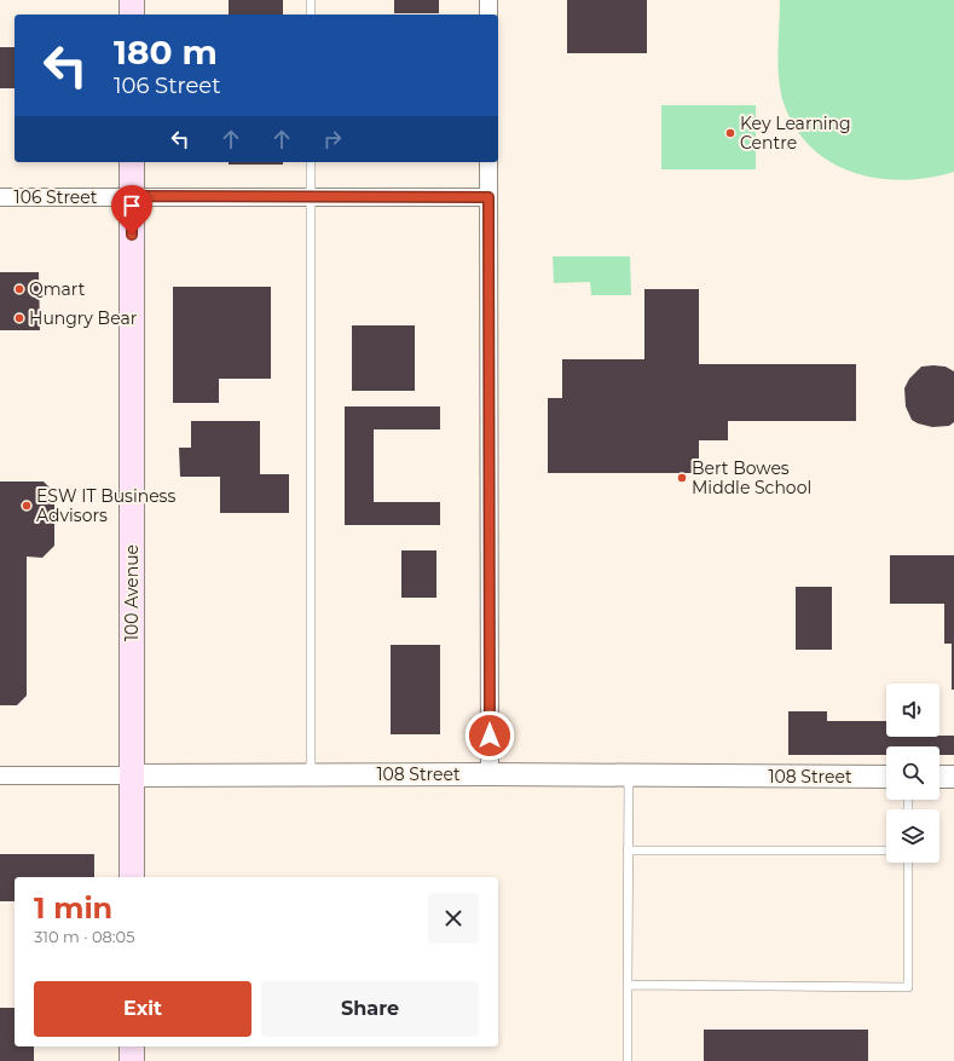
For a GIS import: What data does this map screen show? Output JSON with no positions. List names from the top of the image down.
{
  "streets": {
    "main road": ["100 Avenue"],
    "street": ["106 Street", "108 Street"]
  },
  "crossings": [
    ["106 Street", "100 Avenue"],
    ["100 Avenue", "108 Street"]
  ],
  "places": [
    "Key Learning Centre",
    "Qmart",
    "Hungry Bear",
    "Bert Bowes Middle School",
    "ESW IT Business Advisors"
  ],
  "page": {
    "turn": ["180 m", "106 Street"],
    "heading": ["1 min", "310 m · 08:05"],
    "buttons": ["Exit", "Share"]
  }
}
